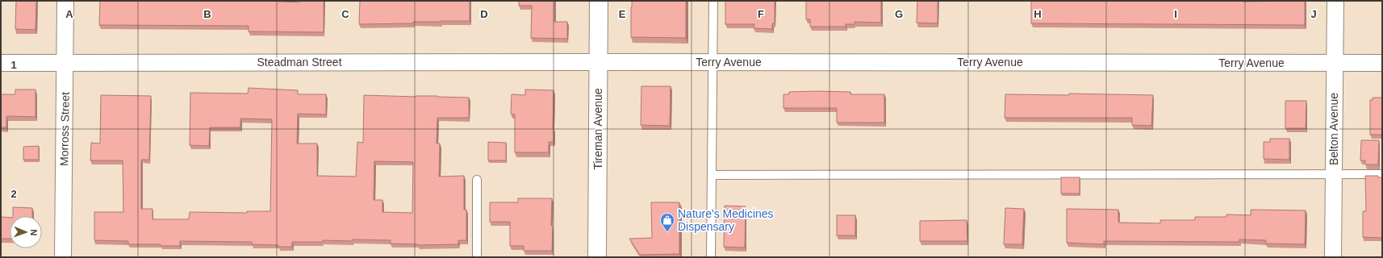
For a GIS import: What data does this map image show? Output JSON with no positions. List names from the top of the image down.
{
  "streets": {
    "street": [
      "Steadman Street",
      "Terry Avenue",
      "Morross Street",
      "Tireman Avenue",
      "Belton Avenue"
    ]
  },
  "crossings": [
    ["Steadman Street", "Terry Avenue"],
    ["Steadman Street", "Morross Street"],
    ["Steadman Street", "Tireman Avenue"],
    ["Terry Avenue", "Tireman Avenue"],
    ["Terry Avenue", "Belton Avenue"]
  ],
  "places": {
    "shop": ["Nature's Medicines Dispensary"]
  },
  "north": "right",
  "grid": {
    "columns": [
      "A",
      "B",
      "C",
      "D",
      "E",
      "F",
      "G",
      "H",
      "I",
      "J"
    ],
    "rows": ["1", "2"]
  }
}
